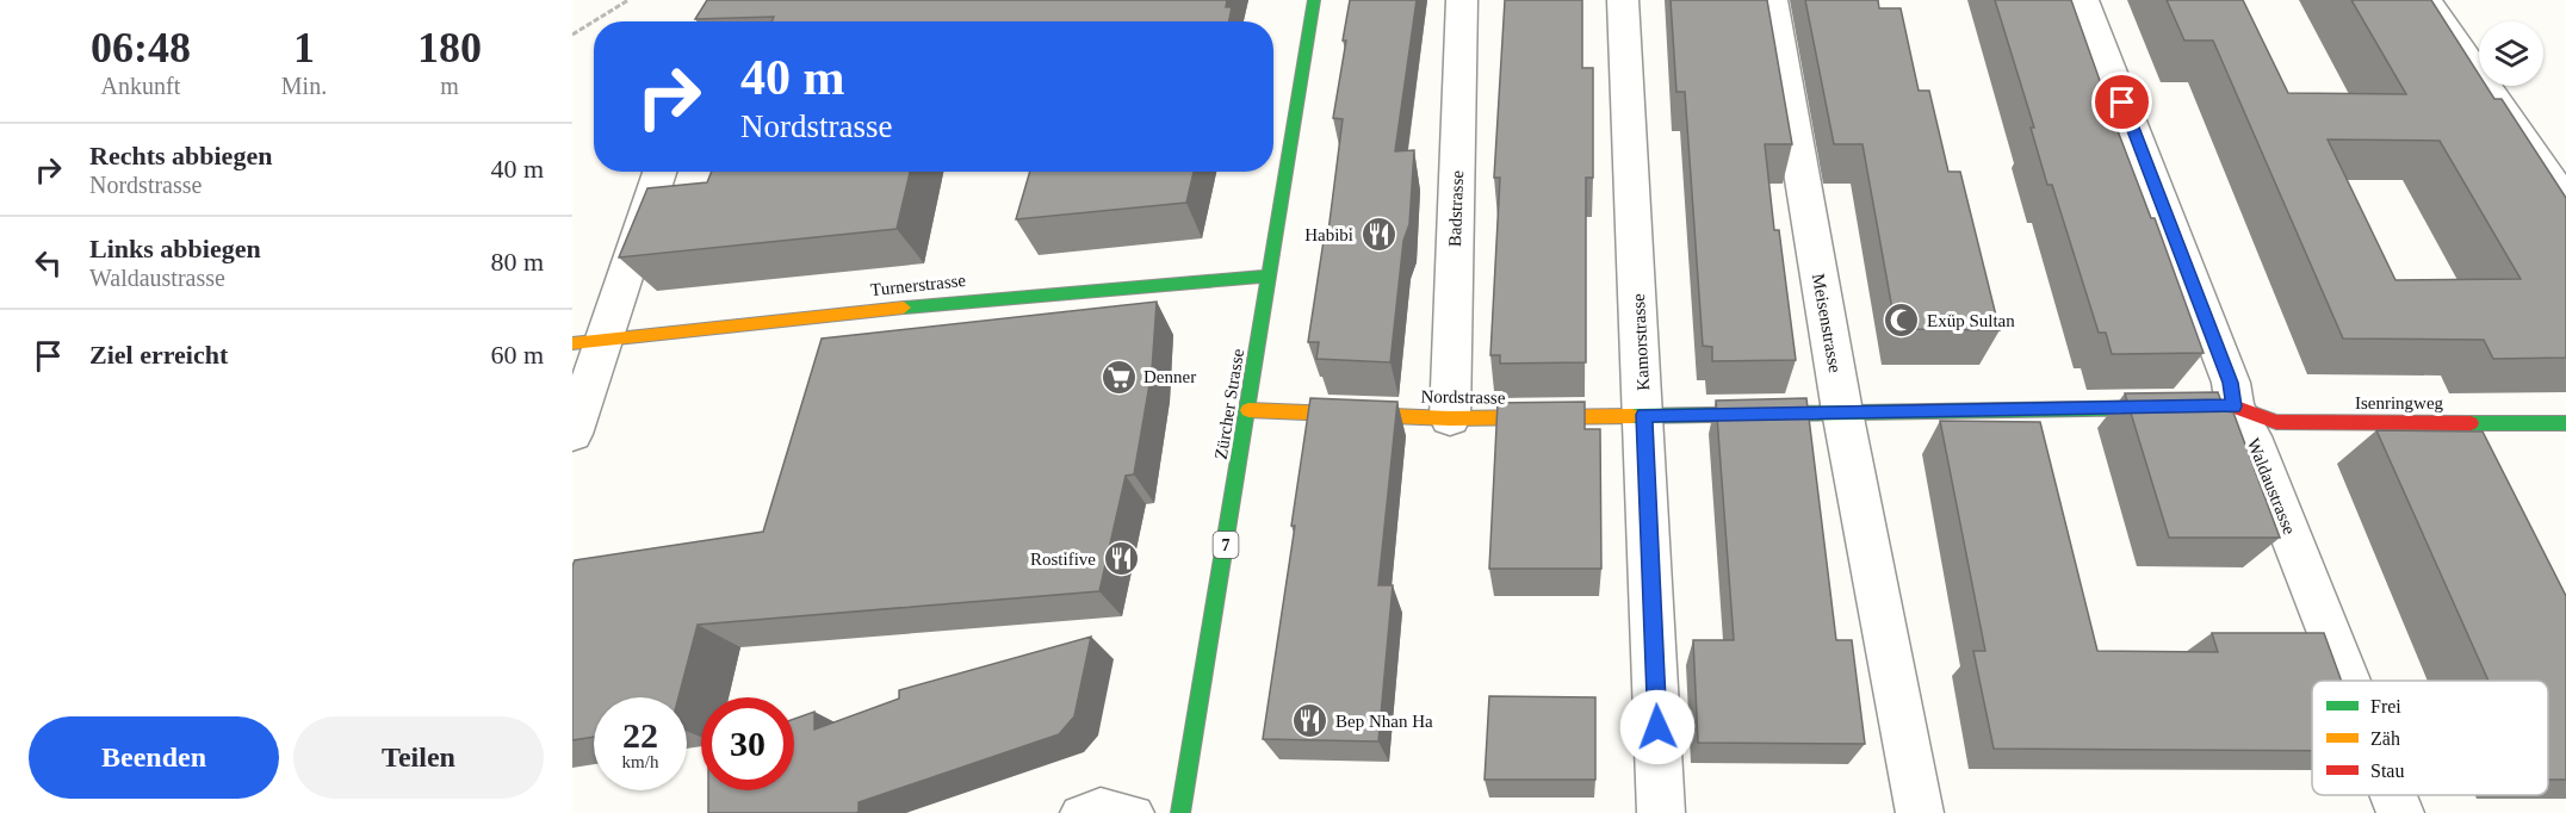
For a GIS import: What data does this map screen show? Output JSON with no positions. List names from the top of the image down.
{
  "streets": {
    "street": [
      "Badstrasse",
      "Turnerstrasse",
      "Meisenstrasse",
      "Kamorstrasse",
      "Nordstrasse",
      "Isenringweg",
      "Zürcher Strasse",
      "Waldaustrasse",
      "7"
    ]
  },
  "crossings": [
    ["Badstrasse", "Nordstrasse"],
    ["Turnerstrasse", "Zürcher Strasse"],
    ["Meisenstrasse", "Nordstrasse"],
    ["Kamorstrasse", "Nordstrasse"],
    ["Nordstrasse", "Isenringweg"],
    ["Nordstrasse", "Zürcher Strasse"],
    ["Nordstrasse", "Waldaustrasse"],
    ["Isenringweg", "Waldaustrasse"]
  ],
  "places": {
    "restaurant": ["Habibi", "Rostifive", "Bep Nhan Ha"],
    "mosque": ["Exüp Sultan"],
    "supermarket": ["Denner"]
  },
  "legend": ["Frei", "Zäh", "Stau"],
  "page": {
    "eta": [
      "06:48",
      "Ankunft",
      "1",
      "Min.",
      "180",
      "m"
    ],
    "turn": ["40 m", "Nordstrasse"],
    "list": [
      {
        "name": "Rechts abbiegen",
        "note": "Nordstrasse",
        "value": "40 m"
      },
      {
        "name": "Links abbiegen",
        "note": "Waldaustrasse",
        "value": "80 m"
      },
      {
        "name": "Ziel erreicht",
        "value": "60 m"
      }
    ],
    "speed": "22 km/h",
    "limit": "30",
    "buttons": ["Beenden", "Teilen"]
  }
}
